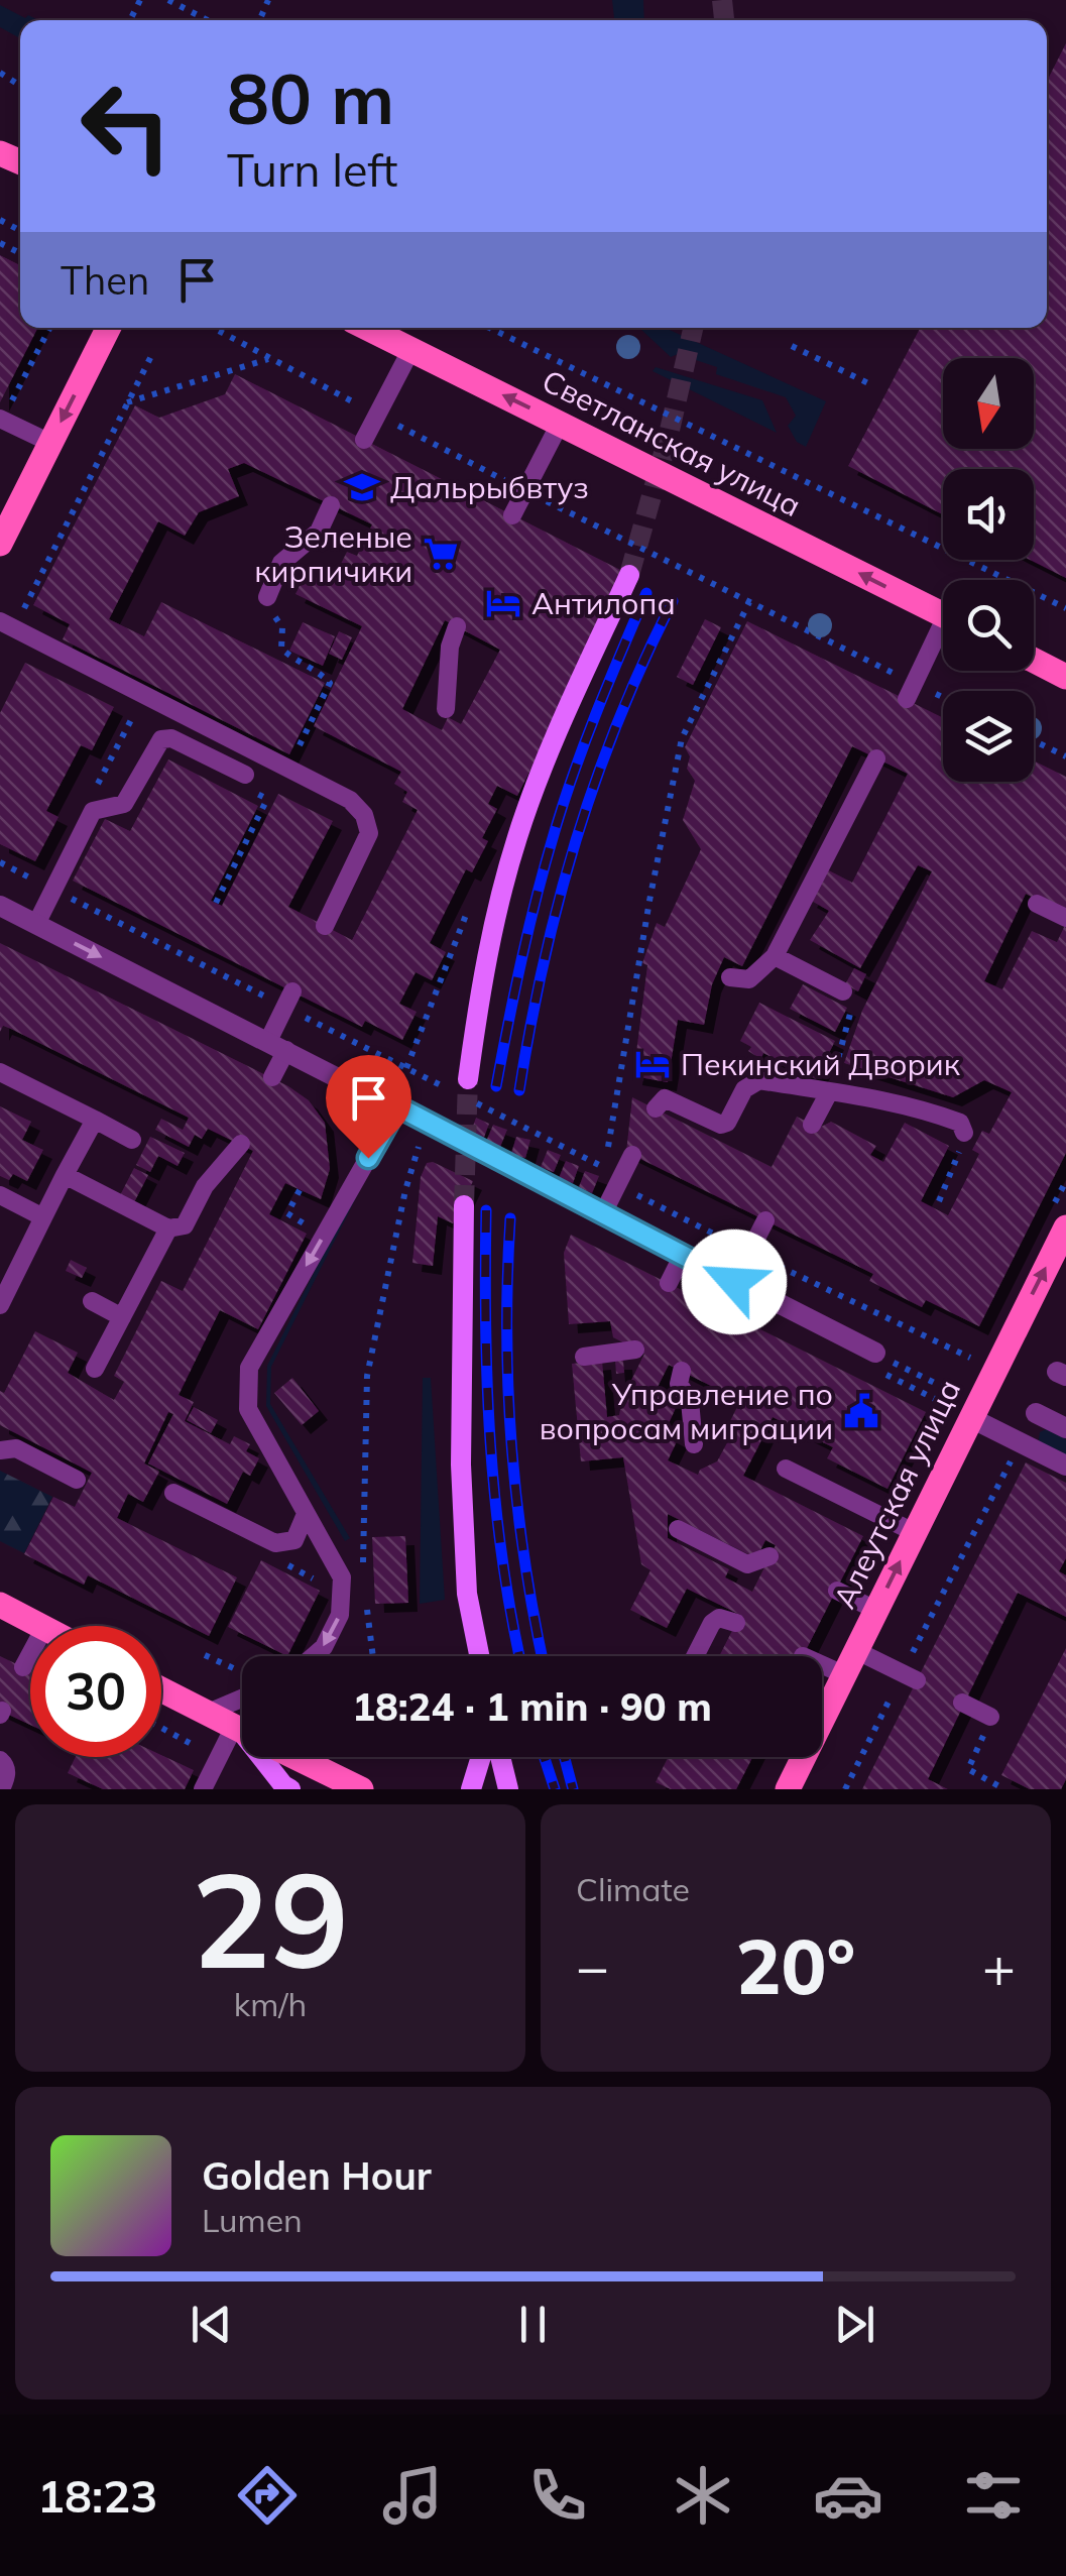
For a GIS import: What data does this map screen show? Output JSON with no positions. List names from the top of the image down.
{
  "streets": {
    "main road": ["Светланская улица", "Алеутская улица"]
  },
  "one_way": ["Светланская улица", "Алеутская улица"],
  "places": {
    "school or university": ["Дальрыбвтуз"],
    "supermarket": ["Зеленые кирпичики"],
    "hotel": ["Антилопа", "Пекинский Дворик"],
    "public building": ["Управление по вопросам миграции"]
  },
  "north": "bottom",
  "page": {
    "turn": ["80 m", "Turn left"],
    "then": "Then",
    "limit": "30",
    "trip": "18:24 · 1 min · 90 m",
    "tile": [
      ["29", "km/h"],
      "Climate"
    ],
    "heat": ["−", "20°", "+"],
    "song": ["Golden Hour", "Lumen"],
    "tabs": "18:23"
  }
}
